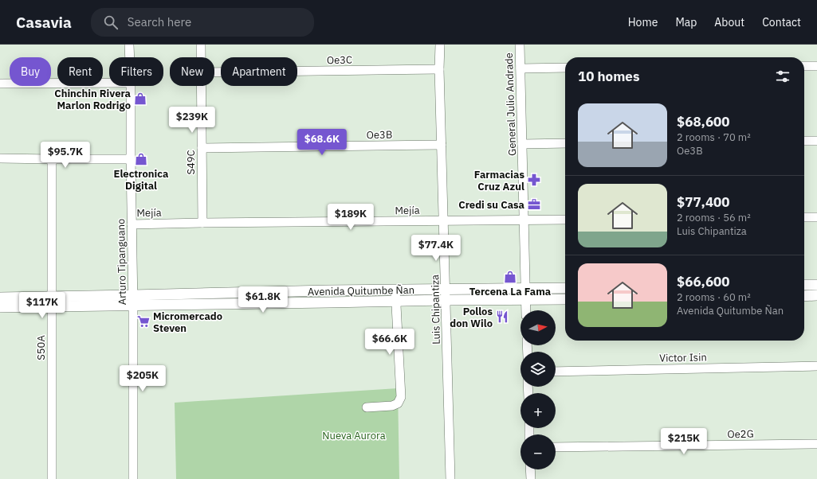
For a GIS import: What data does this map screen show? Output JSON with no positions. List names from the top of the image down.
{
  "streets": {
    "street": [
      "Oe3C",
      "General Julio Andrade",
      "Oe3B",
      "S49C",
      "Mejía",
      "Arturo Tipanguano",
      "Avenida Quitumbe Ñan",
      "Luis Chipantiza",
      "S50A",
      "Victor Isin",
      "Oe2G"
    ]
  },
  "crossings": [
    ["Oe3C", "Luis Chipantiza"],
    ["General Julio Andrade", "Mejía"],
    ["General Julio Andrade", "Avenida Quitumbe Ñan"],
    ["Oe3B", "S49C"],
    ["Oe3B", "Luis Chipantiza"],
    ["S49C", "Mejía"],
    ["Mejía", "Arturo Tipanguano"],
    ["Mejía", "Luis Chipantiza"],
    ["Arturo Tipanguano", "Avenida Quitumbe Ñan"],
    ["Avenida Quitumbe Ñan", "Luis Chipantiza"],
    ["Avenida Quitumbe Ñan", "S50A"]
  ],
  "parks": ["Nueva Aurora"],
  "places": {
    "shop": ["Chinchin Rivera Marlon Rodrigo", "Electronica Digital", "Tercena La Fama"],
    "pharmacy": ["Farmacias Cruz Azul"],
    "office": ["Credi su Casa"],
    "restaurant": ["Pollos don Wilo"],
    "supermarket": ["Micromercado Steven"]
  },
  "north": "right",
  "page": {
    "header": "Casavia",
    "search": "Search here",
    "nav": [
      "Home",
      "Map",
      "About",
      "Contact"
    ],
    "chip": [
      "Buy",
      "Rent",
      "Filters",
      "New",
      "Apartment"
    ],
    "heading": "10 homes",
    "list": [
      {
        "name": "$68,600",
        "note": "2 rooms · 70 m² · Oe3B"
      },
      {
        "name": "$77,400",
        "note": "2 rooms · 56 m² · Luis Chipantiza"
      },
      {
        "name": "$66,600",
        "note": "2 rooms · 60 m² · Avenida Quitumbe Ñan"
      }
    ],
    "price": [
      "$239K",
      "$68.6K",
      "$95.7K",
      "$189K",
      "$77.4K",
      "$61.8K",
      "$117K",
      "$66.6K",
      "$205K",
      "$215K"
    ],
    "map_buttons": ["+", "−"]
  }
}
